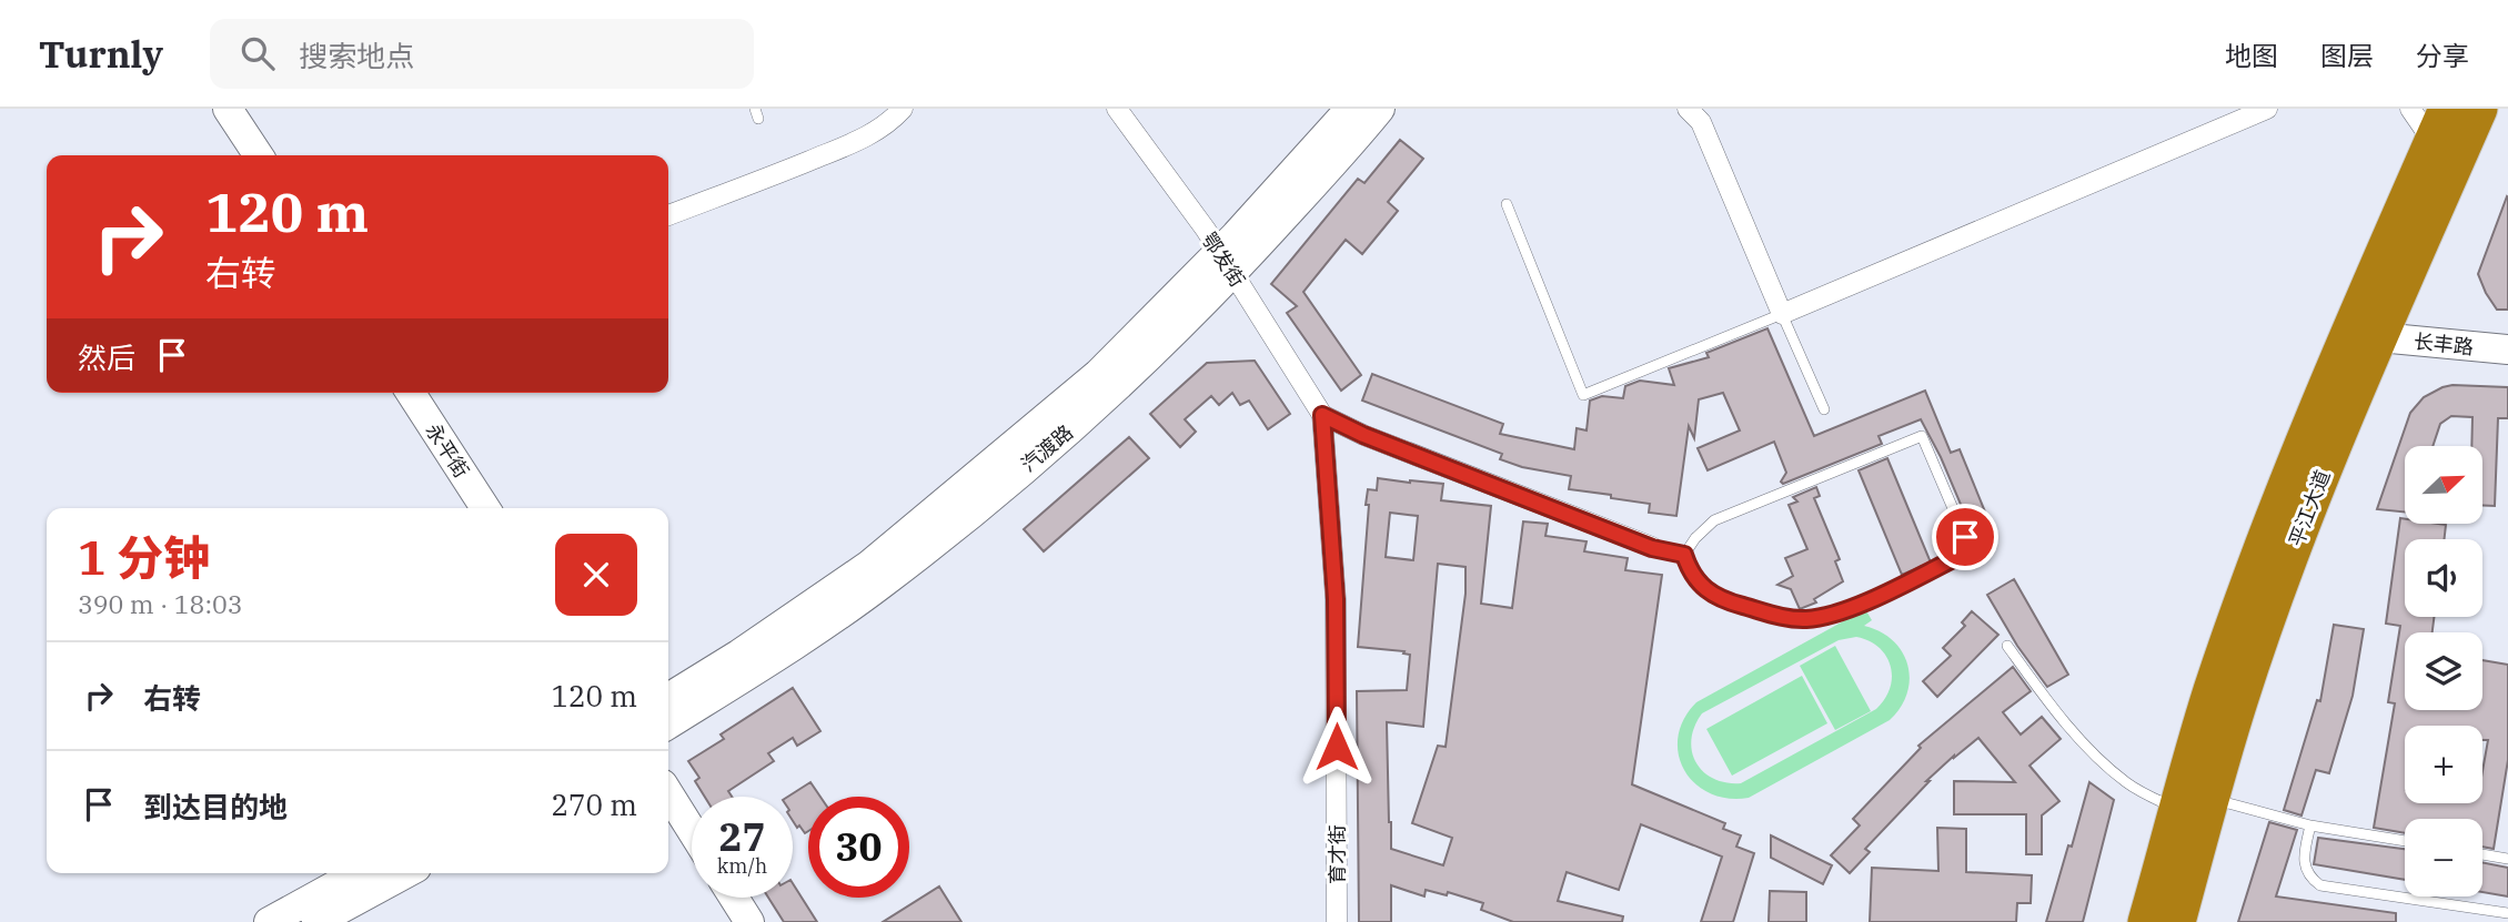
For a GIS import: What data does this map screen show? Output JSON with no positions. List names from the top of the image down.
{
  "streets": {
    "highway": ["平江大道"],
    "street": [
      "鄂发街",
      "长丰路",
      "汽渡路",
      "永平街",
      "育才街"
    ]
  },
  "crossings": [
    ["鄂发街", "汽渡路"],
    ["鄂发街", "育才街"],
    ["长丰路", "平江大道"]
  ],
  "north": "top right",
  "page": {
    "header": "Turnly",
    "search": "搜索地点",
    "nav": ["地图", "图层", "分享"],
    "turn": ["120 m", "右转"],
    "then": "然后",
    "map_buttons": ["+", "−"],
    "heading": ["1 分钟", "390 m · 18:03"],
    "list": [
      {
        "name": "右转",
        "value": "120 m"
      },
      {
        "name": "到达目的地",
        "value": "270 m"
      }
    ],
    "speed": "27 km/h",
    "limit": "30"
  }
}
